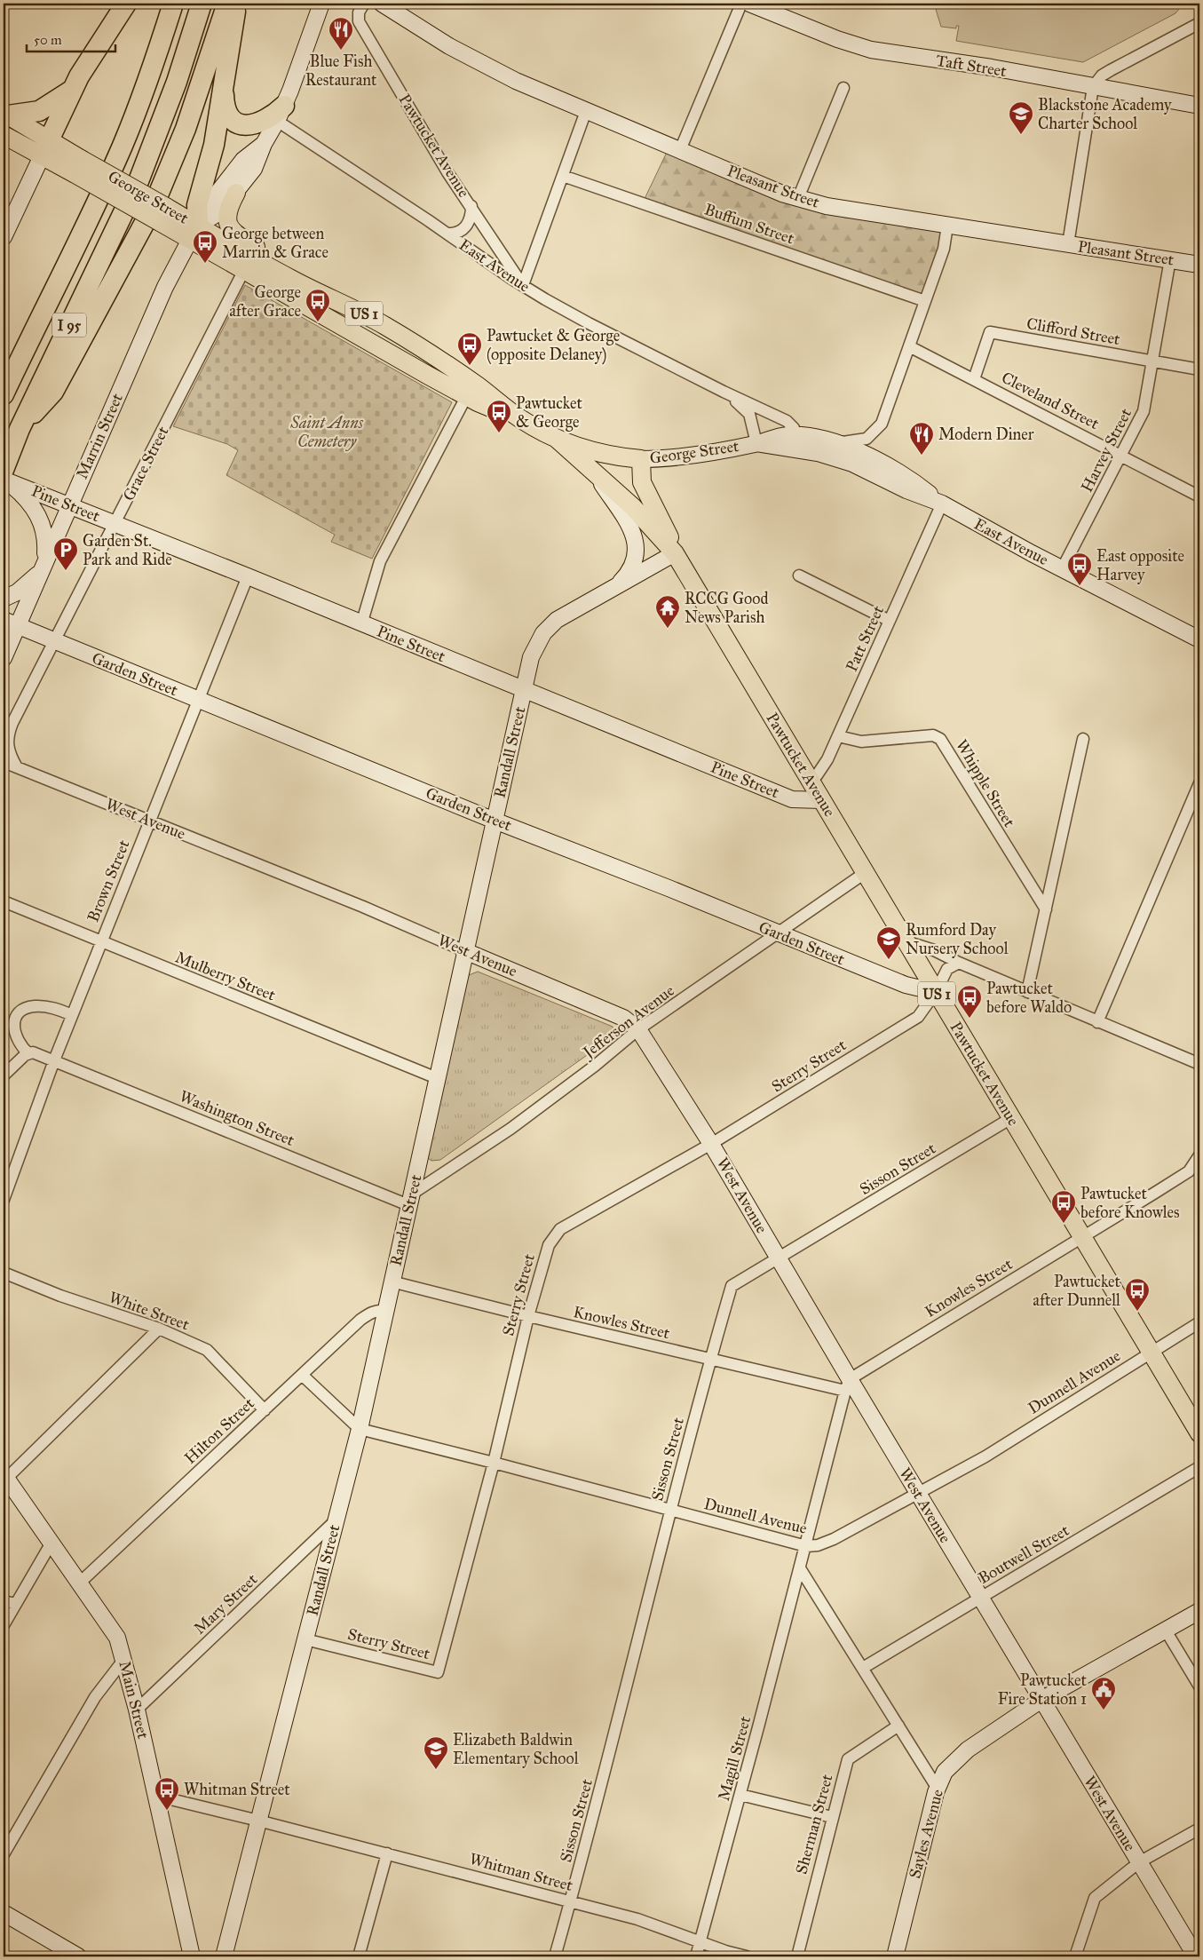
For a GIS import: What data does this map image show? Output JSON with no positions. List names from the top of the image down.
{
  "streets": {
    "highway": ["I 95"],
    "main road": ["Pawtucket Avenue", "George Street", "US 1"],
    "street": [
      "Taft Street",
      "Pleasant Street",
      "Buffum Street",
      "East Avenue",
      "Clifford Street",
      "Cleveland Street",
      "Marrin Street",
      "Harvey Street",
      "Grace Street",
      "Pine Street",
      "Patt Street",
      "Garden Street",
      "Randall Street",
      "Whipple Street",
      "West Avenue",
      "Brown Street",
      "Mulberry Street",
      "Jefferson Avenue",
      "Sterry Street",
      "Washington Street",
      "Sisson Street",
      "Knowles Street",
      "White Street",
      "Dunnell Avenue",
      "Hilton Street",
      "Boutwell Street",
      "Mary Street",
      "Main Street",
      "Magill Street",
      "Sherman Street",
      "Sayles Avenue",
      "Whitman Street"
    ]
  },
  "crossings": [
    ["Pawtucket Avenue", "George Street"],
    ["Pawtucket Avenue", "East Avenue"],
    ["Pawtucket Avenue", "Pine Street"],
    ["Pawtucket Avenue", "Patt Street"],
    ["Pawtucket Avenue", "Garden Street"],
    ["Pawtucket Avenue", "Randall Street"],
    ["Pawtucket Avenue", "Jefferson Avenue"],
    ["Pawtucket Avenue", "Sterry Street"],
    ["Pawtucket Avenue", "Sisson Street"],
    ["Pawtucket Avenue", "Knowles Street"],
    ["Pawtucket Avenue", "Dunnell Avenue"],
    ["Pleasant Street", "Harvey Street"],
    ["George Street", "East Avenue"],
    ["George Street", "Marrin Street"],
    ["George Street", "Grace Street"],
    ["East Avenue", "Harvey Street"],
    ["East Avenue", "Patt Street"],
    ["I 95", "Pine Street"],
    ["Clifford Street", "Cleveland Street"],
    ["Clifford Street", "Harvey Street"],
    ["Cleveland Street", "Harvey Street"],
    ["Marrin Street", "Pine Street"],
    ["Marrin Street", "Garden Street"],
    ["Grace Street", "Pine Street"],
    ["Grace Street", "Garden Street"],
    ["Grace Street", "West Avenue"],
    ["Pine Street", "Randall Street"],
    ["Pine Street", "Brown Street"],
    ["Patt Street", "Whipple Street"],
    ["Garden Street", "Randall Street"],
    ["Garden Street", "Brown Street"],
    ["Garden Street", "Jefferson Avenue"],
    ["Garden Street", "Sterry Street"],
    ["Randall Street", "West Avenue"],
    ["Randall Street", "Mulberry Street"],
    ["Randall Street", "Jefferson Avenue"],
    ["Randall Street", "Sterry Street"],
    ["Randall Street", "Washington Street"],
    ["Randall Street", "Knowles Street"],
    ["Randall Street", "Dunnell Avenue"],
    ["Randall Street", "Hilton Street"],
    ["Randall Street", "Mary Street"],
    ["Randall Street", "Whitman Street"],
    ["West Avenue", "Brown Street"],
    ["West Avenue", "Jefferson Avenue"],
    ["West Avenue", "Sterry Street"],
    ["West Avenue", "Sisson Street"],
    ["West Avenue", "Knowles Street"],
    ["West Avenue", "Dunnell Avenue"],
    ["West Avenue", "Boutwell Street"],
    ["West Avenue", "Sayles Avenue"],
    ["Brown Street", "Mulberry Street"],
    ["Brown Street", "Washington Street"],
    ["Jefferson Avenue", "Washington Street"],
    ["Sterry Street", "Knowles Street"],
    ["Sterry Street", "Dunnell Avenue"],
    ["Sisson Street", "Knowles Street"],
    ["Sisson Street", "Dunnell Avenue"],
    ["Sisson Street", "Whitman Street"],
    ["White Street", "Hilton Street"],
    ["Dunnell Avenue", "Hilton Street"],
    ["Dunnell Avenue", "Magill Street"],
    ["Hilton Street", "Main Street"],
    ["Mary Street", "Main Street"],
    ["Main Street", "Whitman Street"],
    ["Magill Street", "Whitman Street"]
  ],
  "parks": ["Saint Anns Cemetery"],
  "places": {
    "restaurant": ["Blue Fish Restaurant", "Modern Diner"],
    "school or university": ["Blackstone Academy Charter School", "Rumford Day Nursery School", "Elizabeth Baldwin Elementary School"],
    "bus stop": [
      "George between Marrin & Grace",
      "George after Grace",
      "Pawtucket & George (opposite Delaney)",
      "Pawtucket & George",
      "East opposite Harvey",
      "Pawtucket before Waldo",
      "Pawtucket before Knowles",
      "Pawtucket after Dunnell",
      "Whitman Street"
    ],
    "parking": ["Garden St. Park and Ride"],
    "temple": ["RCCG Good News Parish"],
    "public building": ["Pawtucket Fire Station 1"]
  },
  "scale_bar": "50 m"
}
